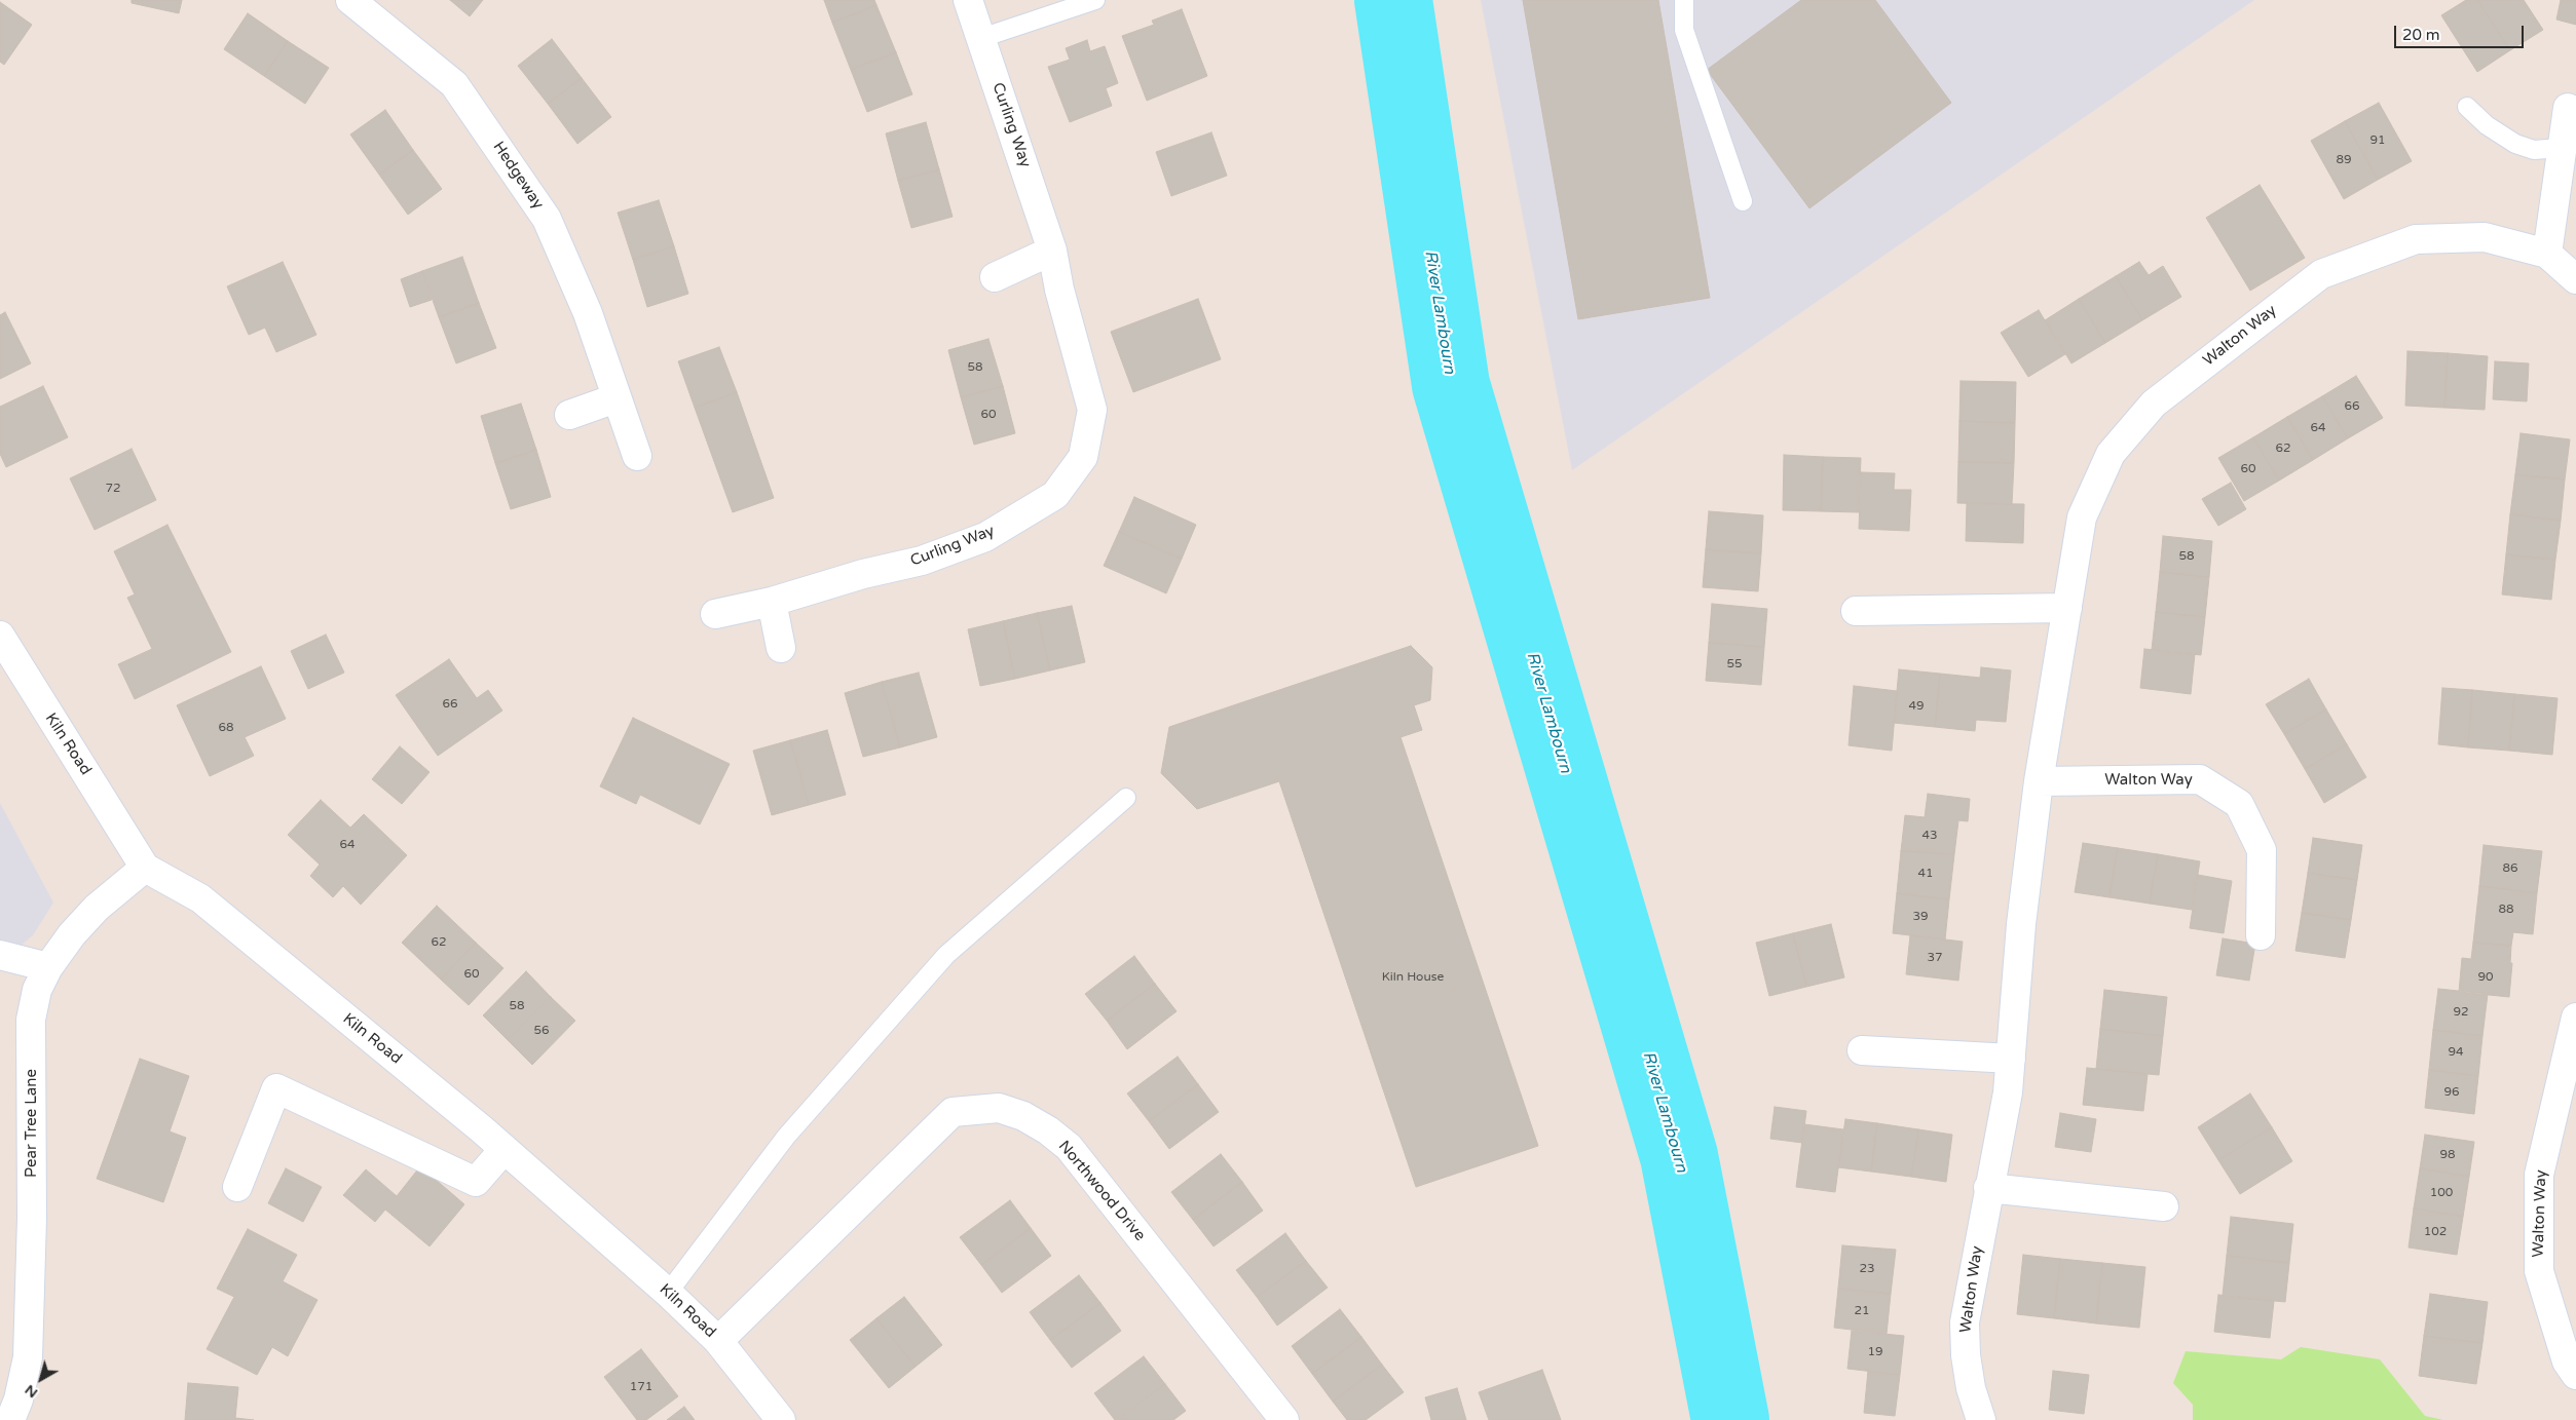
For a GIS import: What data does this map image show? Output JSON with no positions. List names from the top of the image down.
{
  "streets": {
    "street": [
      "Curling Way",
      "Hedgeway",
      "Walton Way",
      "Kiln Road",
      "Pear Tree Lane",
      "Northwood Drive"
    ]
  },
  "crossings": [
    ["Kiln Road", "Pear Tree Lane"],
    ["Kiln Road", "Northwood Drive"]
  ],
  "water": ["River Lambourn"],
  "house_numbers": [
    "91",
    "89",
    "58",
    "66",
    "60",
    "64",
    "62",
    "60",
    "72",
    "58",
    "55",
    "66",
    "49",
    "68",
    "43",
    "64",
    "86",
    "41",
    "88",
    "39",
    "62",
    "37",
    "60",
    "Kiln House",
    "90",
    "58",
    "92",
    "56",
    "94",
    "96",
    "98",
    "100",
    "102",
    "23",
    "21",
    "19",
    "171"
  ],
  "scale_bar": "20 m",
  "north": "bottom left"
}
